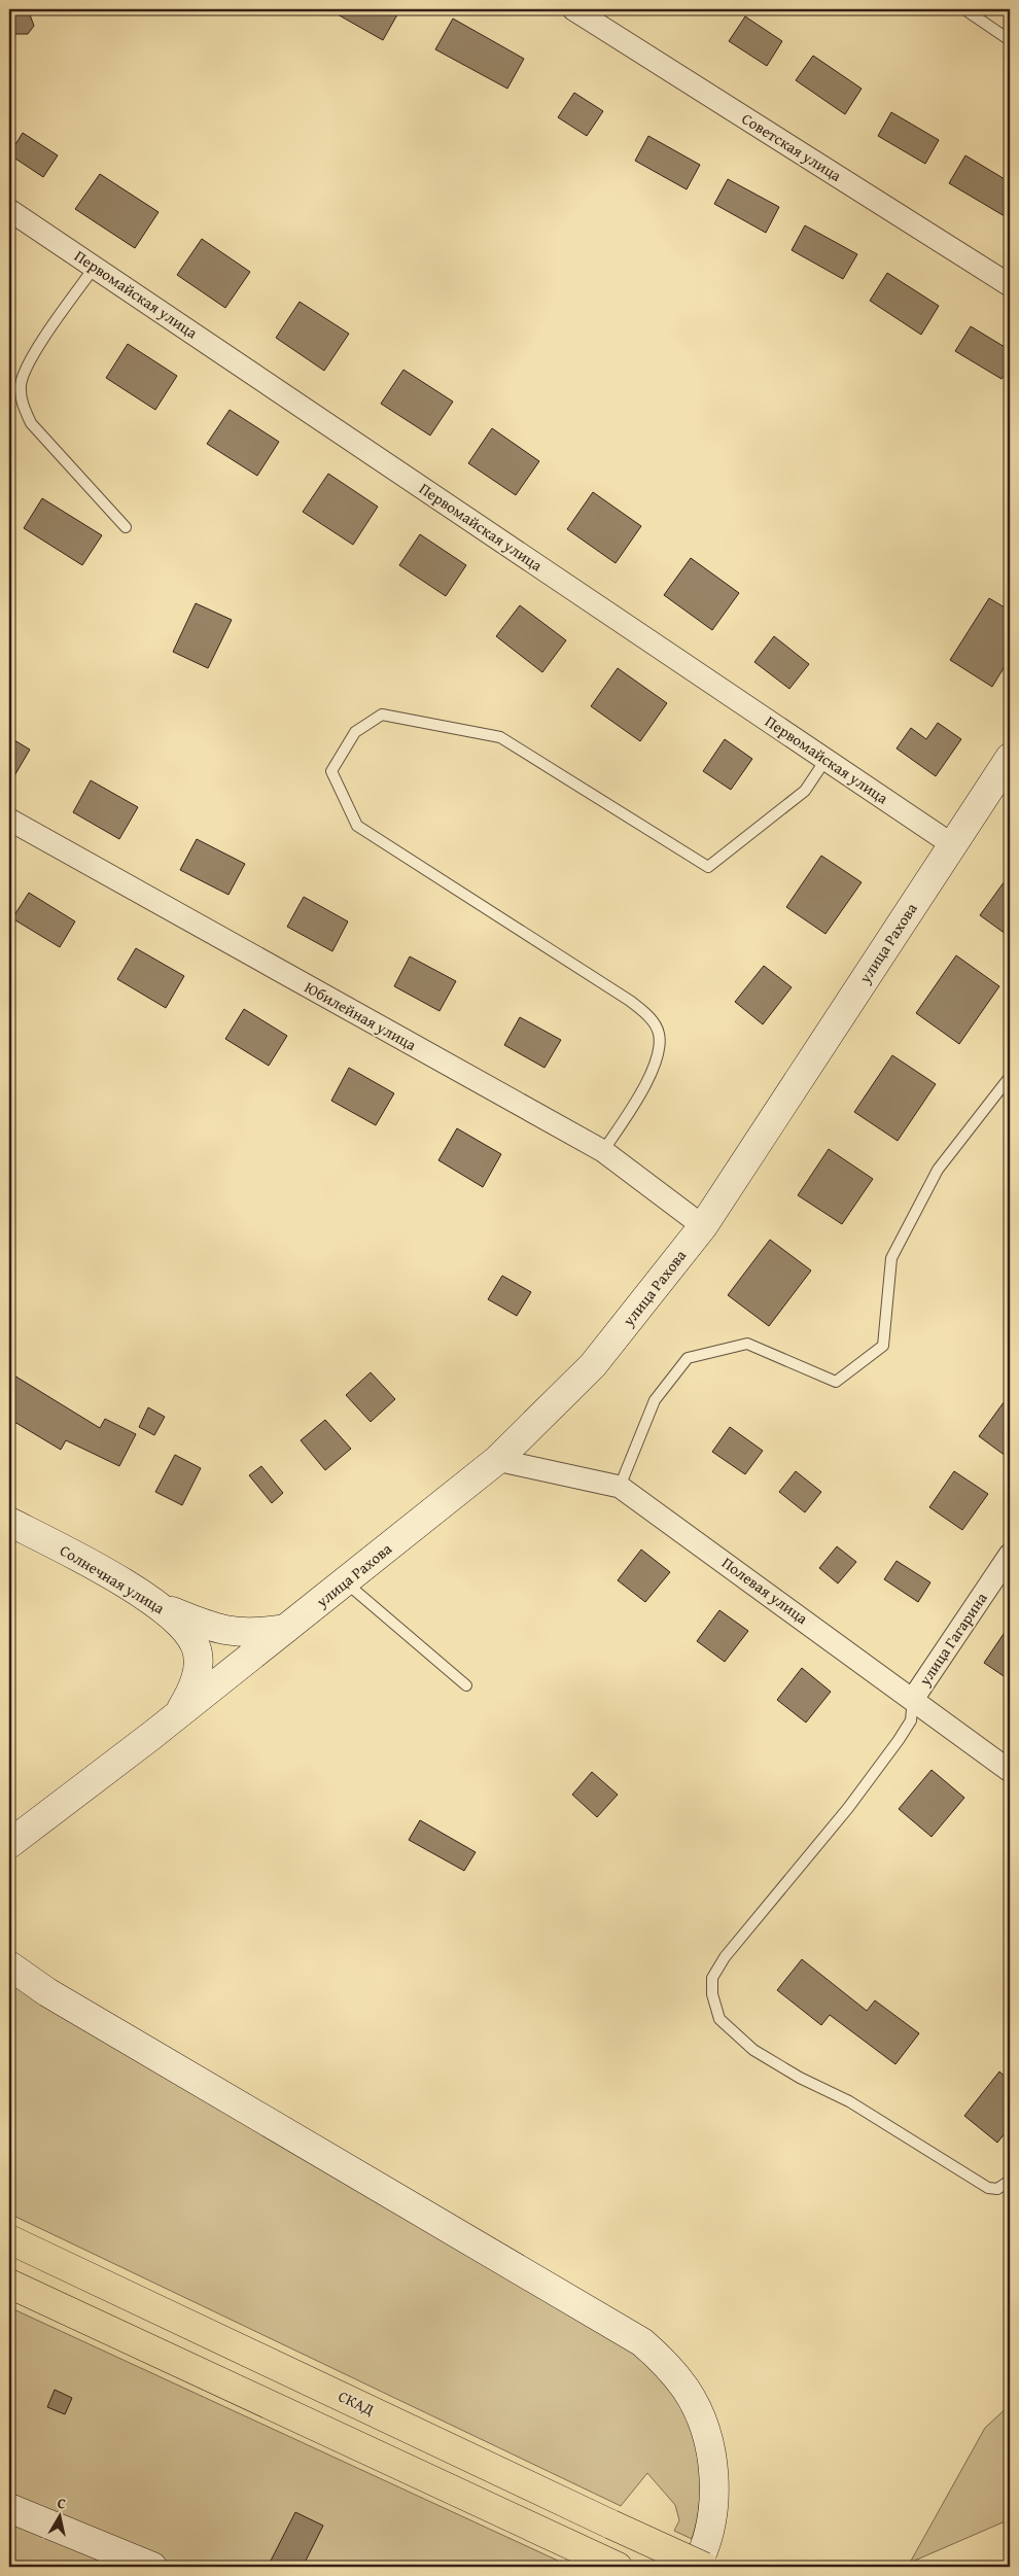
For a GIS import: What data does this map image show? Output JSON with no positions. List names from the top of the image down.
{
  "streets": {
    "highway": ["СКАД"],
    "main road": ["улица Рахова", "Солнечная улица"],
    "street": [
      "Советская улица",
      "Первомайская улица",
      "Юбилейная улица",
      "Полевая улица",
      "улица Гагарина"
    ]
  },
  "crossings": [
    ["Первомайская улица", "улица Рахова"],
    ["улица Рахова", "Юбилейная улица"],
    ["улица Рахова", "Солнечная улица"],
    ["улица Рахова", "Полевая улица"],
    ["Полевая улица", "улица Гагарина"]
  ],
  "north": "top"
}
